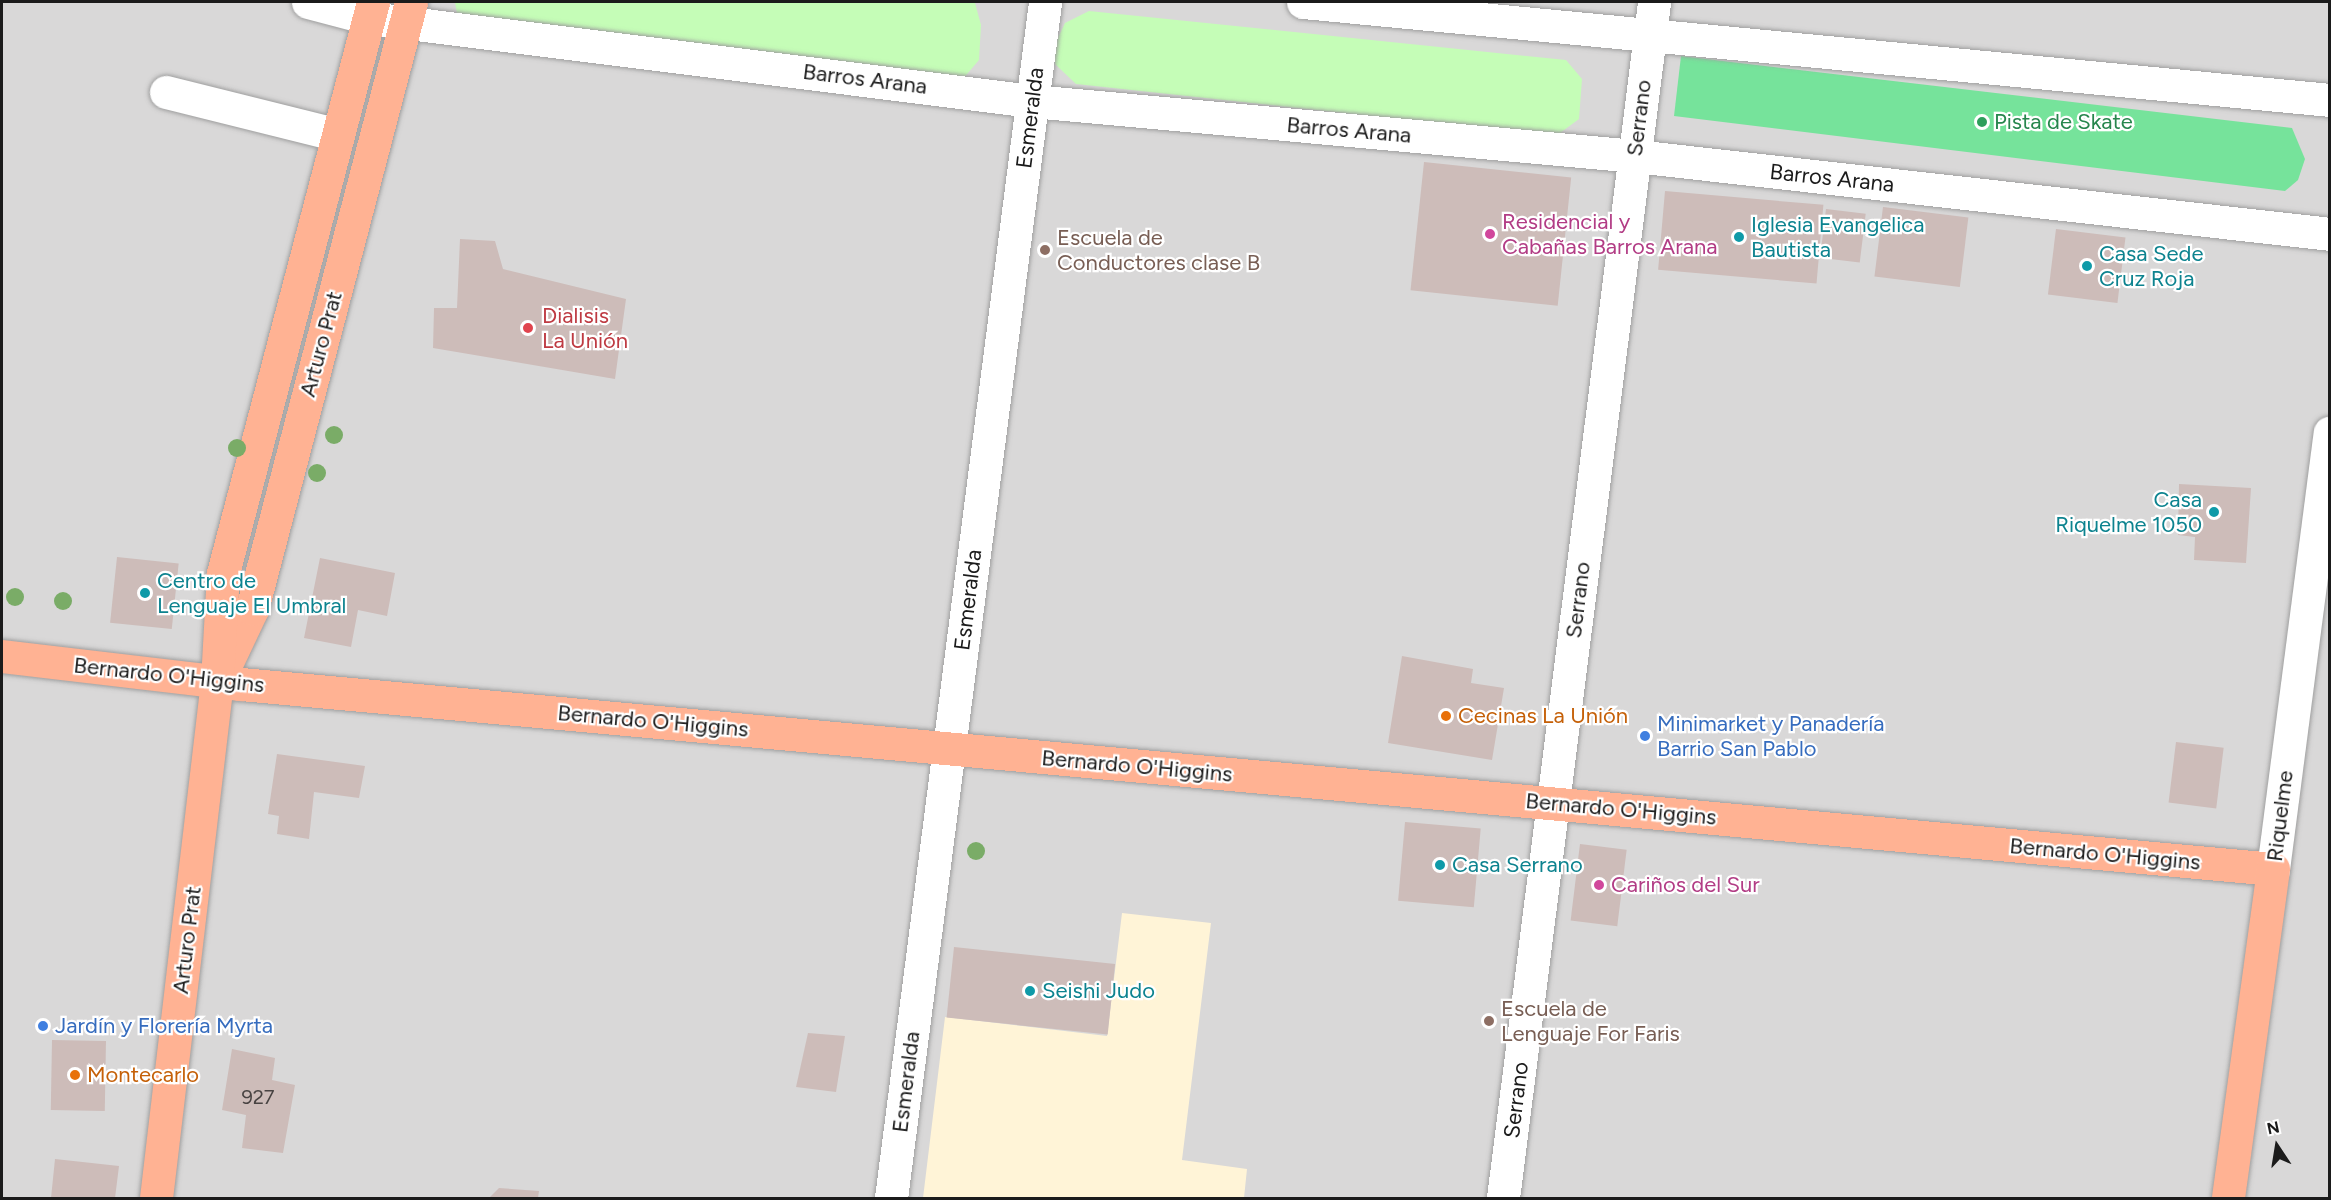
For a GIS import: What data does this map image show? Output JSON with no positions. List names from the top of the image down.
{
  "streets": {
    "main road": ["Arturo Prat", "Bernardo O'Higgins", "Riquelme"],
    "street": ["Barros Arana", "Esmeralda", "Serrano"]
  },
  "crossings": [
    ["Barros Arana", "Esmeralda"],
    ["Barros Arana", "Serrano"],
    ["Barros Arana", "Arturo Prat"],
    ["Esmeralda", "Bernardo O'Higgins"],
    ["Serrano", "Bernardo O'Higgins"],
    ["Arturo Prat", "Bernardo O'Higgins"],
    ["Bernardo O'Higgins", "Riquelme"]
  ],
  "places": [
    "Pista de Skate",
    "Residencial y Cabañas Barros Arana",
    "Iglesia Evangelica Bautista",
    "Escuela de Conductores clase B",
    "Casa Sede Cruz Roja",
    "Dialisis La Unión",
    "Casa Riquelme 1050",
    "Centro de Lenguaje El Umbral",
    "Cecinas La Unión",
    "Minimarket y Panadería Barrio San Pablo",
    "Casa Serrano",
    "Cariños del Sur",
    "Seishi Judo",
    "Escuela de Lenguaje For Faris",
    "Jardín y Florería Myrta",
    "Montecarlo"
  ],
  "house_numbers": ["927"],
  "north": "top"
}
